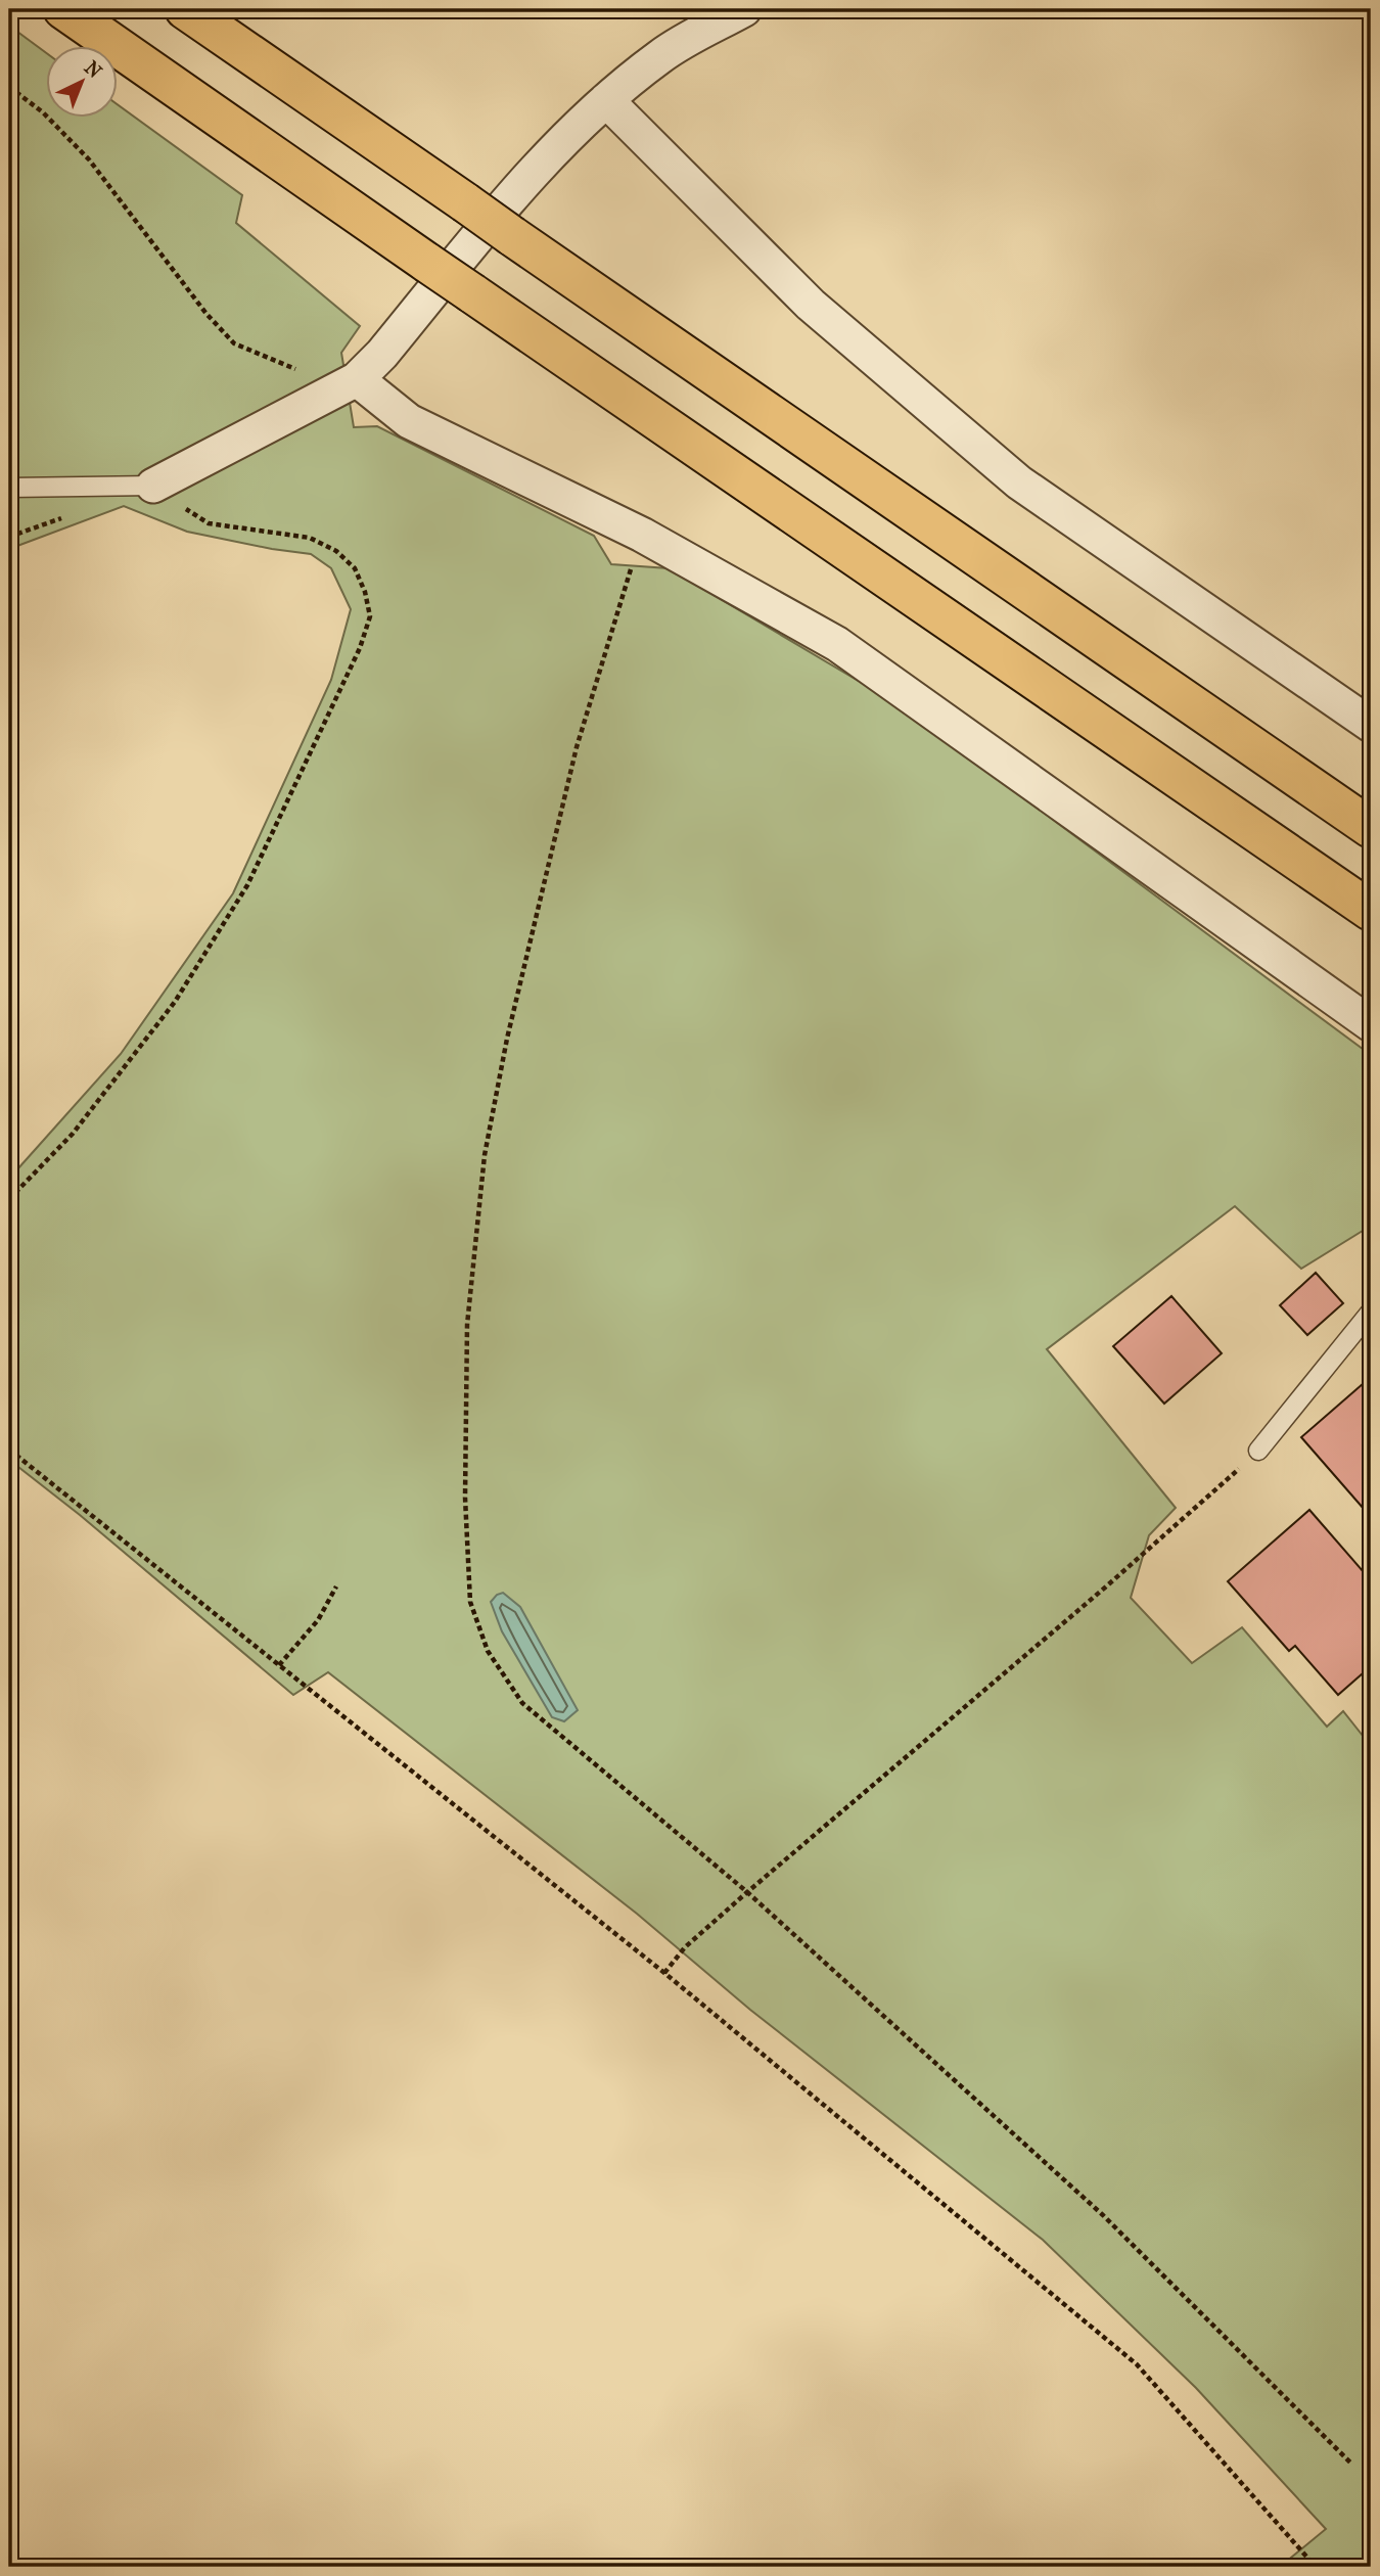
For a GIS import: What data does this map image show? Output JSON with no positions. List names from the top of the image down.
{
  "north": "top right"
}
